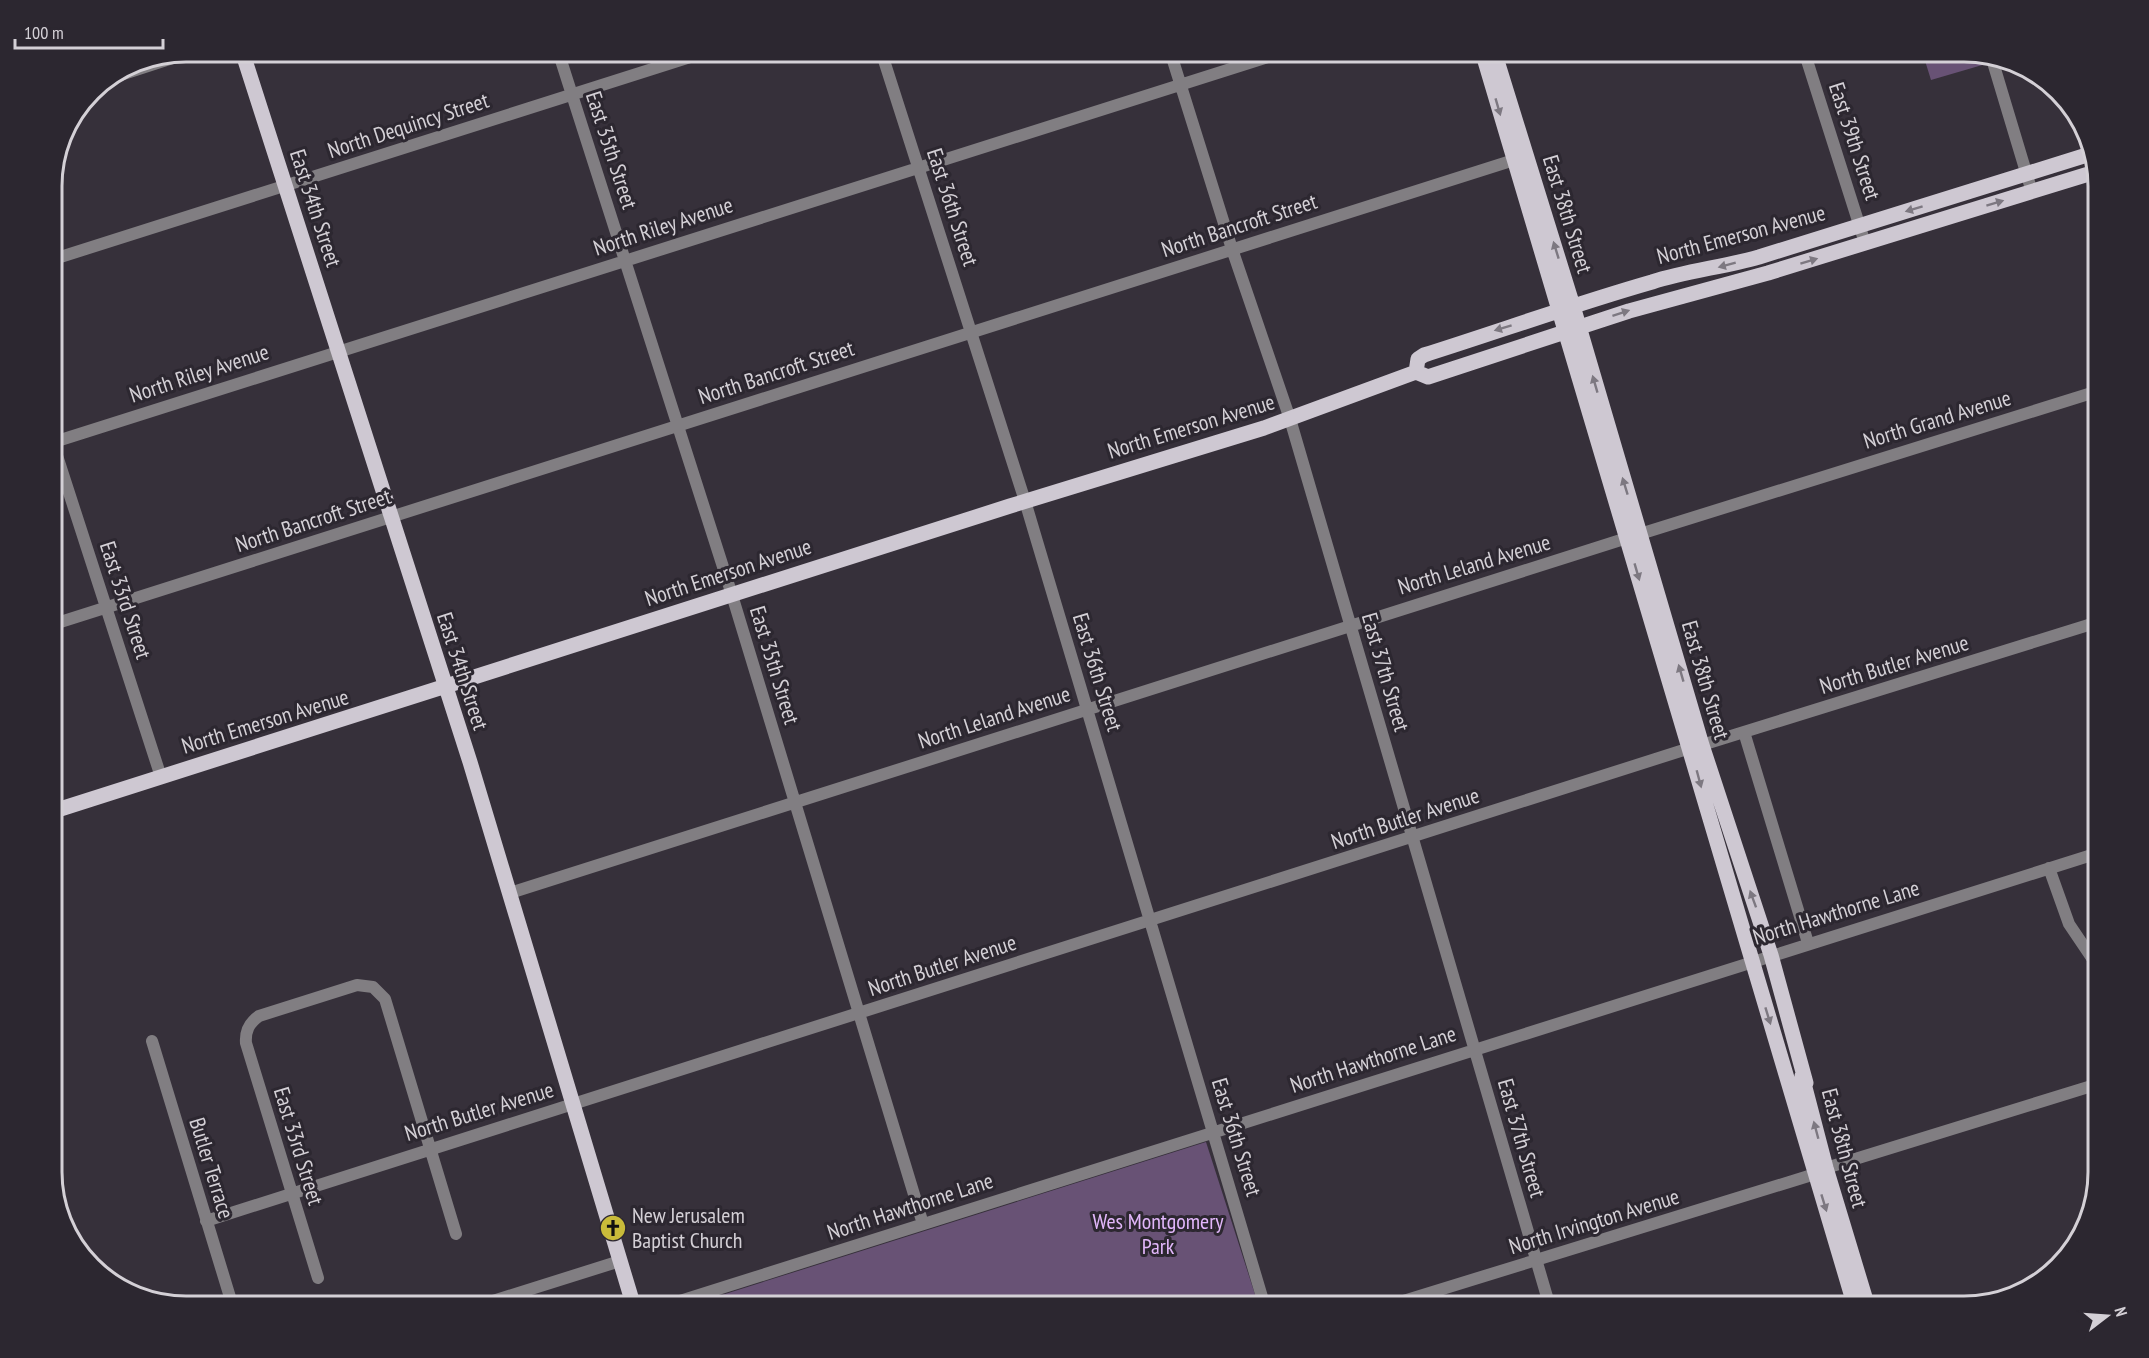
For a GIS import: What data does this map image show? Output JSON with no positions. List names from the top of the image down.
{
  "streets": {
    "main road": ["East 34th Street", "East 38th Street", "North Emerson Avenue"],
    "street": [
      "North Dequincy Street",
      "East 39th Street",
      "East 35th Street",
      "East 36th Street",
      "North Bancroft Street",
      "North Riley Avenue",
      "North Grand Avenue",
      "North Leland Avenue",
      "East 33rd Street",
      "North Butler Avenue",
      "East 37th Street",
      "North Hawthorne Lane",
      "Butler Terrace",
      "North Irvington Avenue"
    ]
  },
  "crossings": [
    ["North Dequincy Street", "East 35th Street"],
    ["North Dequincy Street", "East 34th Street"],
    ["East 39th Street", "North Emerson Avenue"],
    ["East 35th Street", "North Bancroft Street"],
    ["East 35th Street", "North Riley Avenue"],
    ["East 35th Street", "North Emerson Avenue"],
    ["East 35th Street", "North Leland Avenue"],
    ["East 35th Street", "North Butler Avenue"],
    ["East 35th Street", "North Hawthorne Lane"],
    ["East 36th Street", "North Bancroft Street"],
    ["East 36th Street", "North Riley Avenue"],
    ["East 36th Street", "North Emerson Avenue"],
    ["East 36th Street", "North Leland Avenue"],
    ["East 36th Street", "North Butler Avenue"],
    ["East 36th Street", "North Hawthorne Lane"],
    ["East 34th Street", "North Bancroft Street"],
    ["East 34th Street", "North Riley Avenue"],
    ["East 34th Street", "North Emerson Avenue"],
    ["East 34th Street", "North Leland Avenue"],
    ["East 34th Street", "North Butler Avenue"],
    ["East 38th Street", "North Bancroft Street"],
    ["East 38th Street", "North Emerson Avenue"],
    ["East 38th Street", "North Leland Avenue"],
    ["East 38th Street", "North Butler Avenue"],
    ["East 38th Street", "North Hawthorne Lane"],
    ["East 38th Street", "North Irvington Avenue"],
    ["North Bancroft Street", "East 33rd Street"],
    ["North Bancroft Street", "East 37th Street"],
    ["North Riley Avenue", "East 37th Street"],
    ["North Emerson Avenue", "East 33rd Street"],
    ["North Emerson Avenue", "East 37th Street"],
    ["North Grand Avenue", "North Leland Avenue"],
    ["North Leland Avenue", "East 37th Street"],
    ["East 33rd Street", "North Butler Avenue"],
    ["North Butler Avenue", "East 37th Street"],
    ["North Butler Avenue", "Butler Terrace"],
    ["East 37th Street", "North Hawthorne Lane"],
    ["East 37th Street", "North Irvington Avenue"]
  ],
  "parks": ["Wes Montgomery Park"],
  "places": {
    "church": ["New Jerusalem Baptist Church"]
  },
  "scale_bar": "100 m",
  "north": "right"
}
